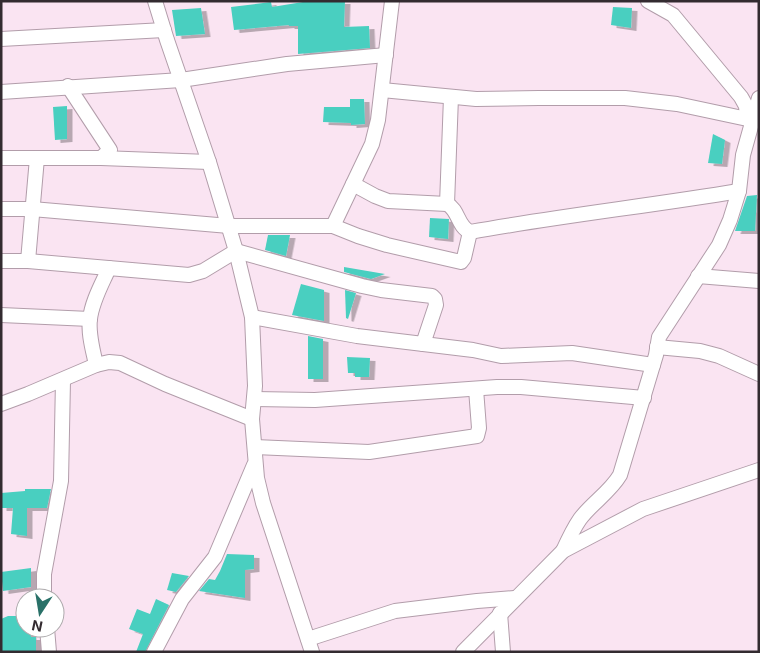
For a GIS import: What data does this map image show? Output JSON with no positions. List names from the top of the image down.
{
  "north": "bottom"
}
